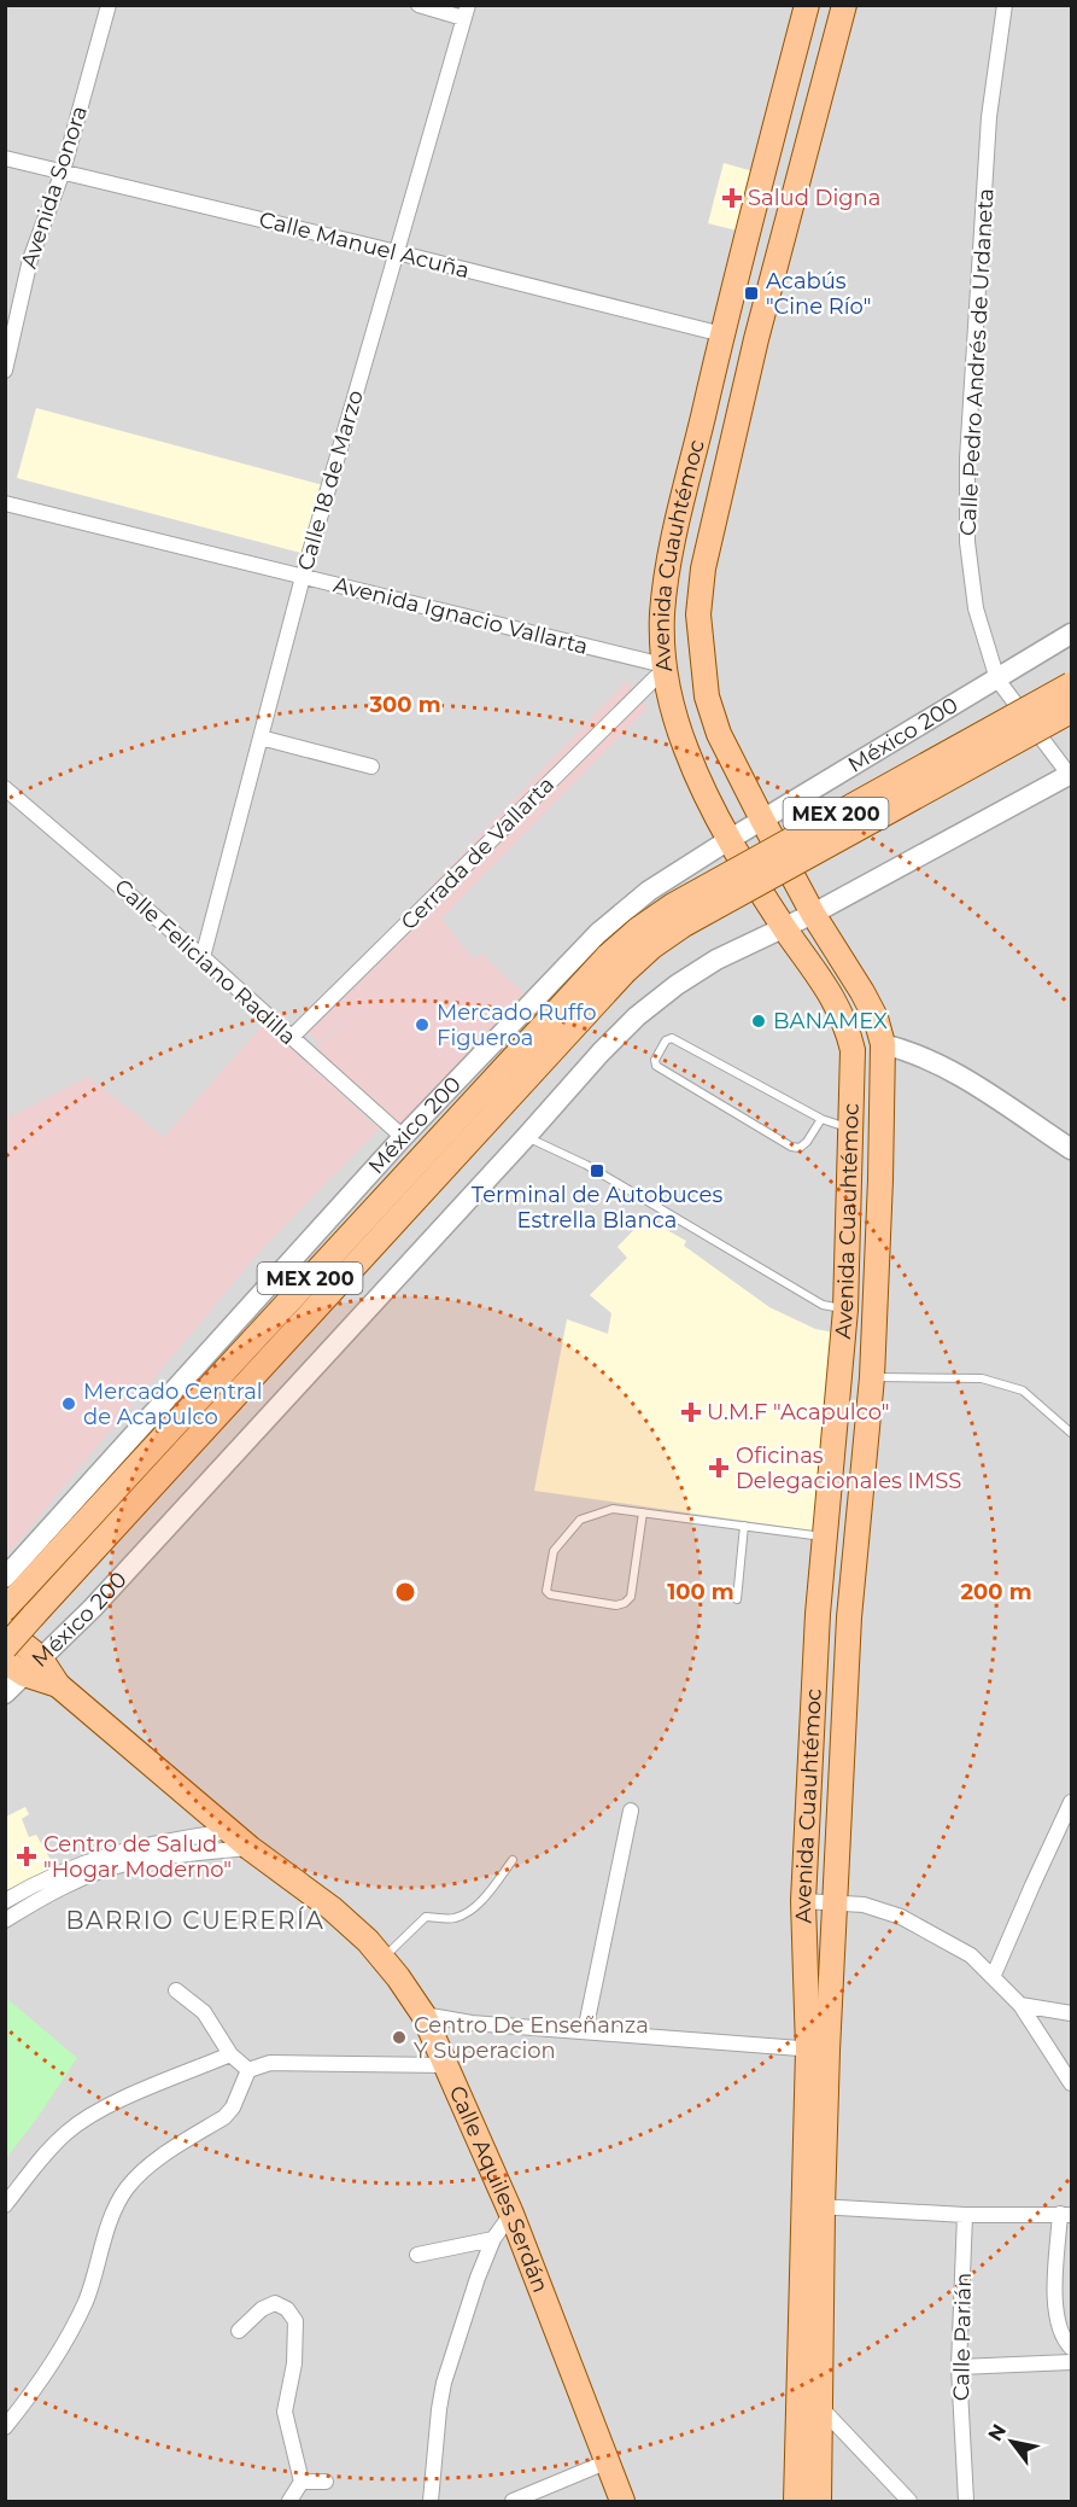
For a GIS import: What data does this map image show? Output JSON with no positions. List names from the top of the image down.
{
  "streets": {
    "main road": [
      "Avenida Cuauhtémoc",
      "México 200",
      "MEX 200",
      "Calle Aquiles Serdán"
    ],
    "street": [
      "Avenida Sonora",
      "Calle Manuel Acuña",
      "Calle Pedro Andrés de Urdaneta",
      "Calle 18 de Marzo",
      "Avenida Ignacio Vallarta",
      "Cerrada de Vallarta",
      "Calle Feliciano Radilla",
      "Calle Parián"
    ]
  },
  "crossings": [
    ["Avenida Sonora", "Calle Manuel Acuña"],
    ["Calle Manuel Acuña", "Calle 18 de Marzo"],
    ["Calle Manuel Acuña", "Avenida Cuauhtémoc"],
    ["Calle Pedro Andrés de Urdaneta", "México 200"],
    ["Calle 18 de Marzo", "Avenida Ignacio Vallarta"],
    ["Calle 18 de Marzo", "Calle Feliciano Radilla"],
    ["Avenida Cuauhtémoc", "Avenida Ignacio Vallarta"],
    ["Avenida Cuauhtémoc", "México 200"],
    ["Avenida Cuauhtémoc", "Cerrada de Vallarta"],
    ["Avenida Ignacio Vallarta", "Cerrada de Vallarta"],
    ["México 200", "Calle Feliciano Radilla"],
    ["México 200", "Calle Aquiles Serdán"],
    ["Cerrada de Vallarta", "Calle Feliciano Radilla"]
  ],
  "districts": ["BARRIO CUERERÍA"],
  "places": {
    "health": [
      "Salud Digna",
      "U.M.F \"Acapulco\"",
      "Oficinas Delegacionales IMSS",
      "Centro de Salud \"Hogar Moderno\""
    ],
    "transit": ["Acabús \"Cine Río\"", "Terminal de Autobuces Estrella Blanca"],
    "other": [
      "BANAMEX",
      "Mercado Ruffo Figueroa",
      "Mercado Central de Acapulco",
      "Centro De Enseñanza Y Superacion"
    ]
  },
  "north": "top left",
  "rings": ["300 m", "100 m", "200 m"]
}
